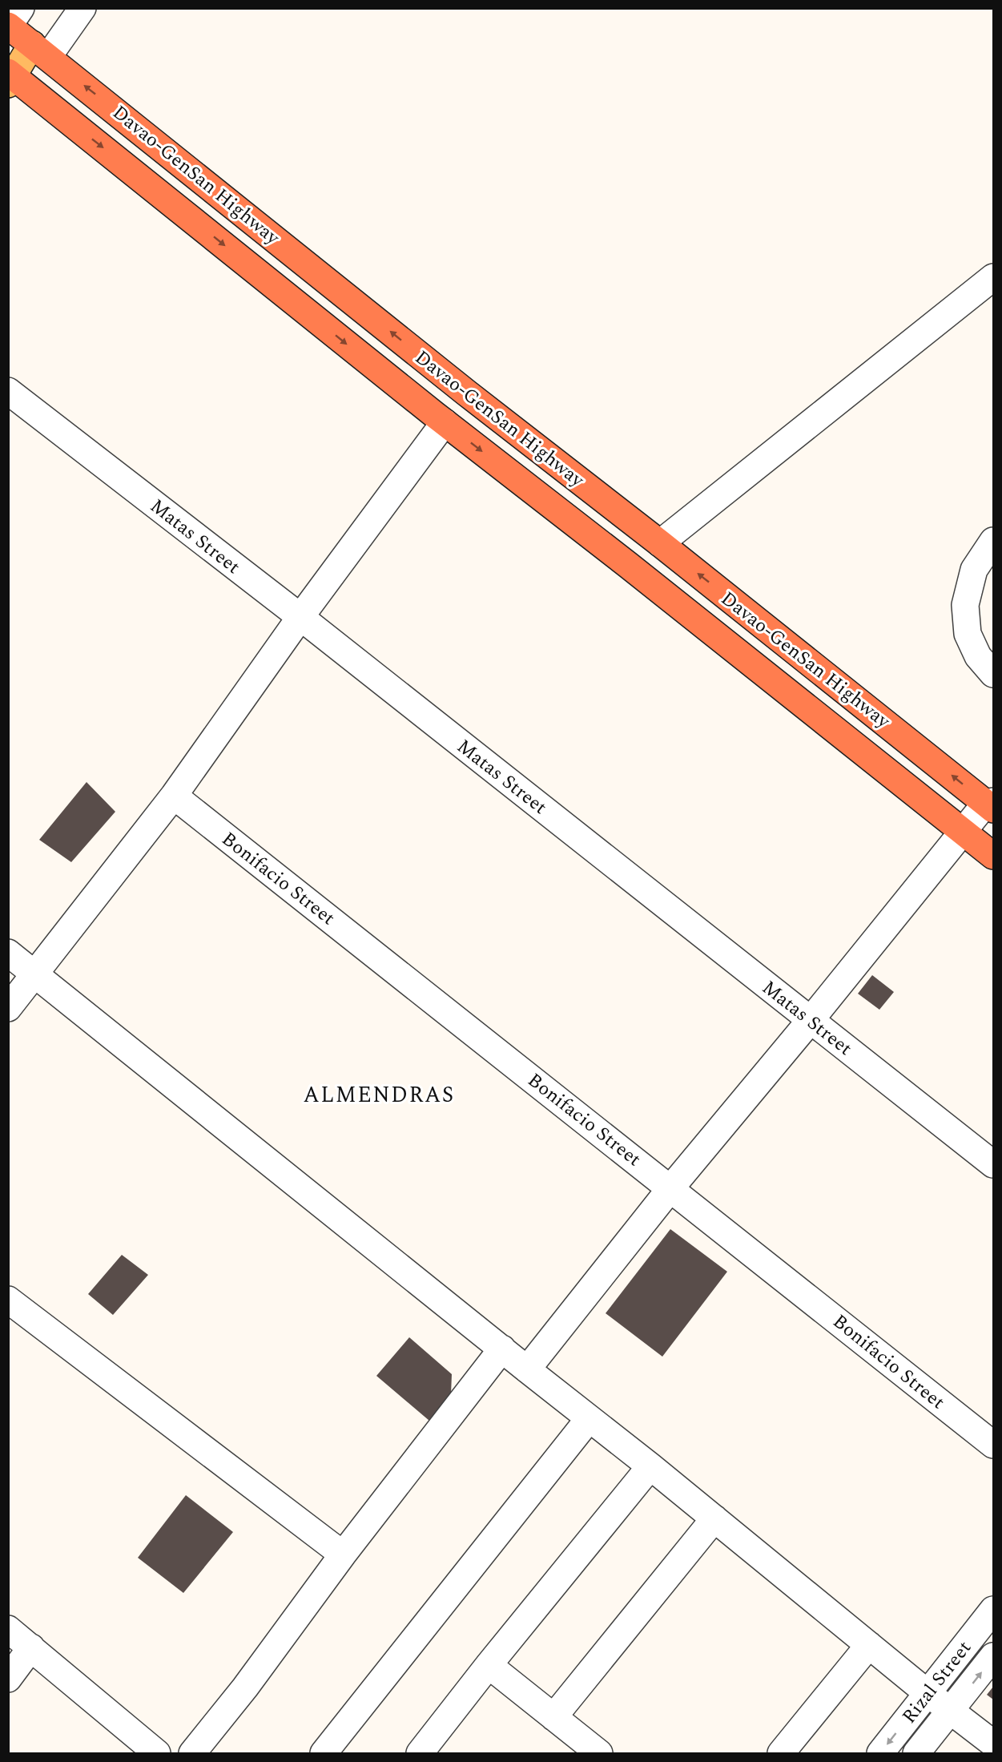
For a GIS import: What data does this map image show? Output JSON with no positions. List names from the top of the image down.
{
  "streets": {
    "highway": ["Davao-GenSan Highway"],
    "street": ["Matas Street", "Bonifacio Street", "Rizal Street"]
  },
  "districts": ["ALMENDRAS"]
}
